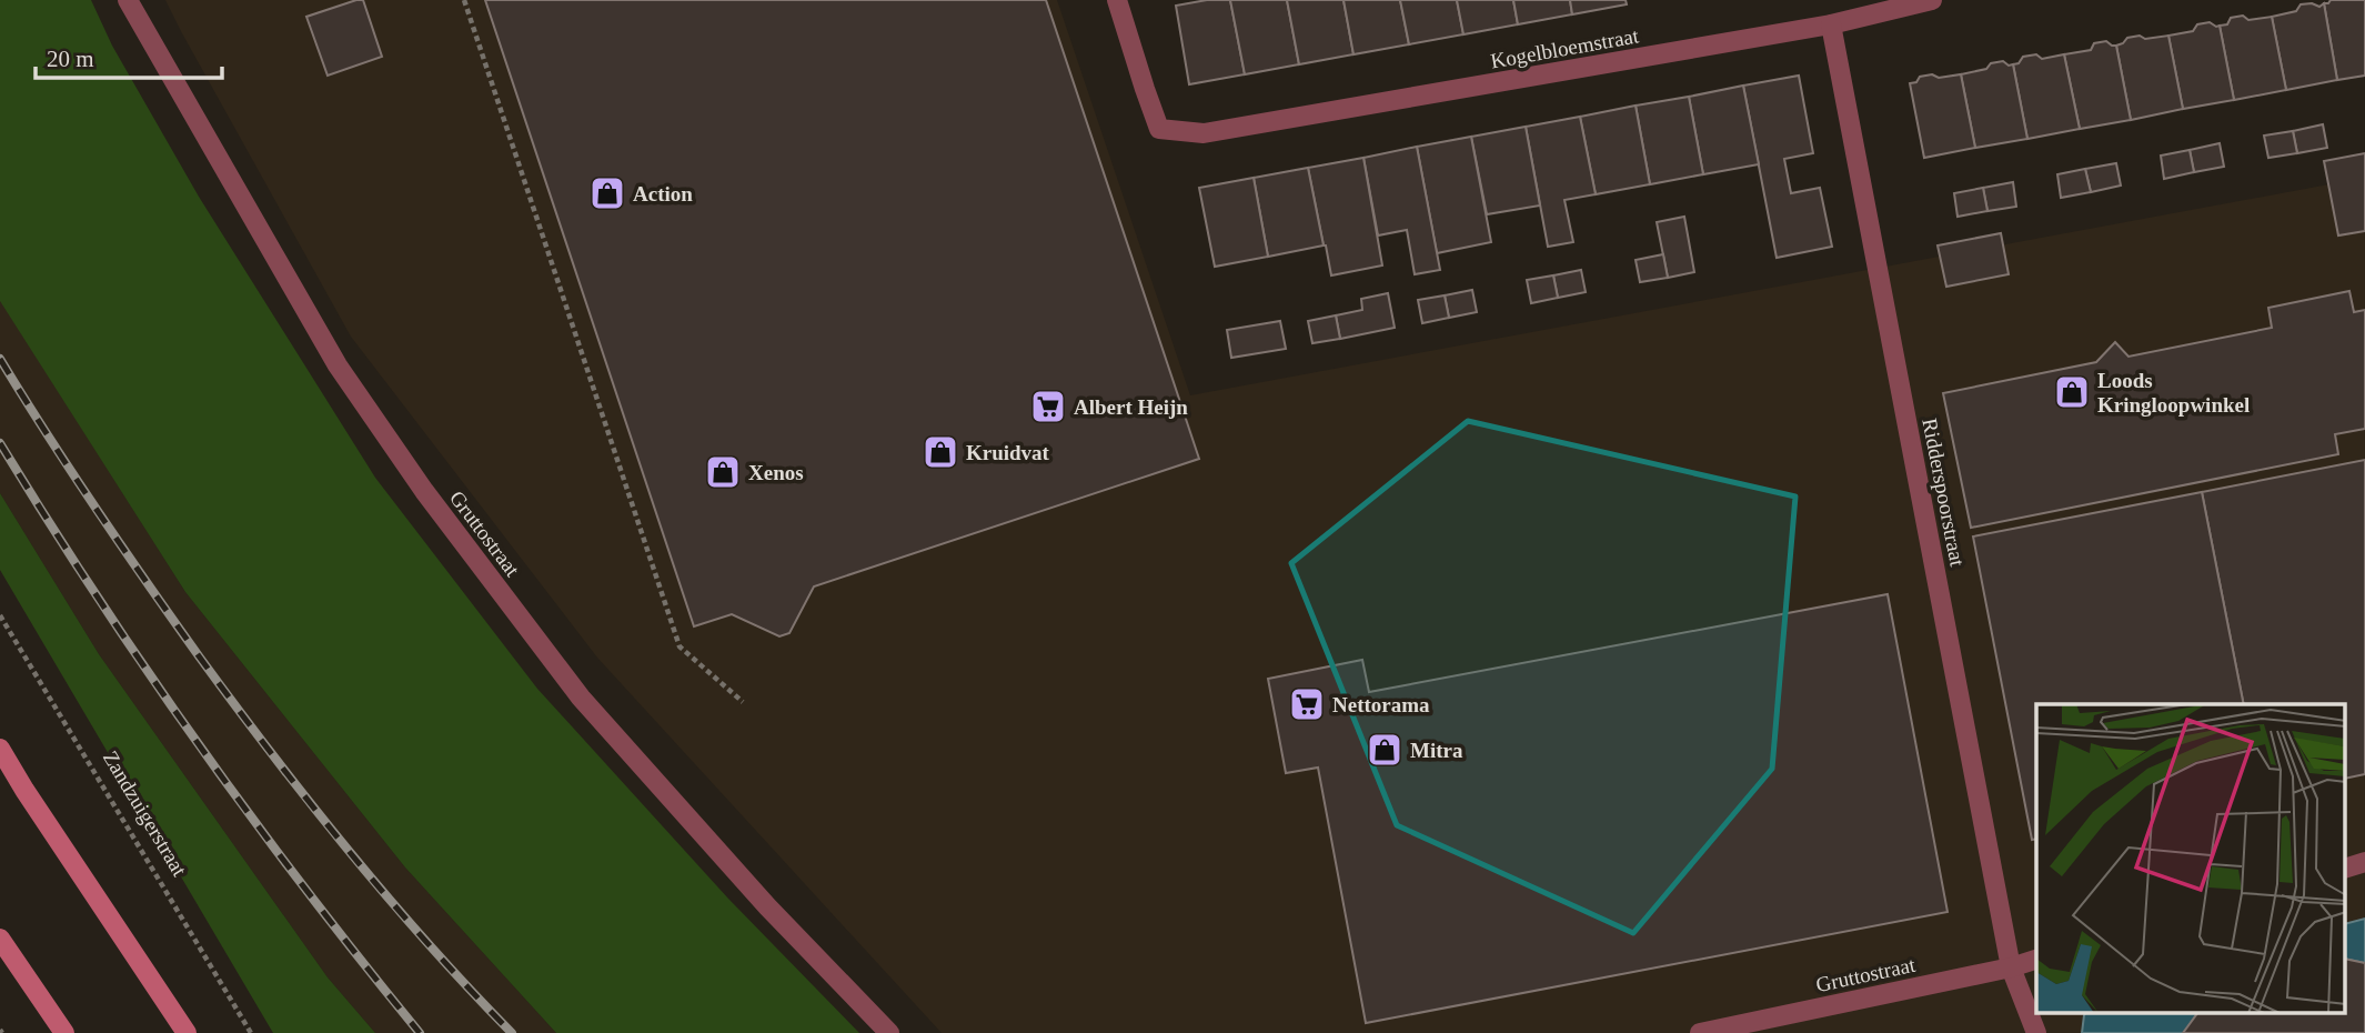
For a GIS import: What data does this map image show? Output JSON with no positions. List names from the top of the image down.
{
  "streets": {
    "street": ["Kogelbloemstraat", "Ridderspoorstraat", "Gruttostraat"],
    "path": ["Zandzuigerstraat"]
  },
  "crossings": [
    ["Kogelbloemstraat", "Ridderspoorstraat"],
    ["Ridderspoorstraat", "Gruttostraat"]
  ],
  "places": {
    "shop": [
      "Action",
      "Loods Kringloopwinkel",
      "Kruidvat",
      "Xenos",
      "Mitra"
    ],
    "supermarket": ["Albert Heijn", "Nettorama"]
  },
  "scale_bar": "20 m"
}
